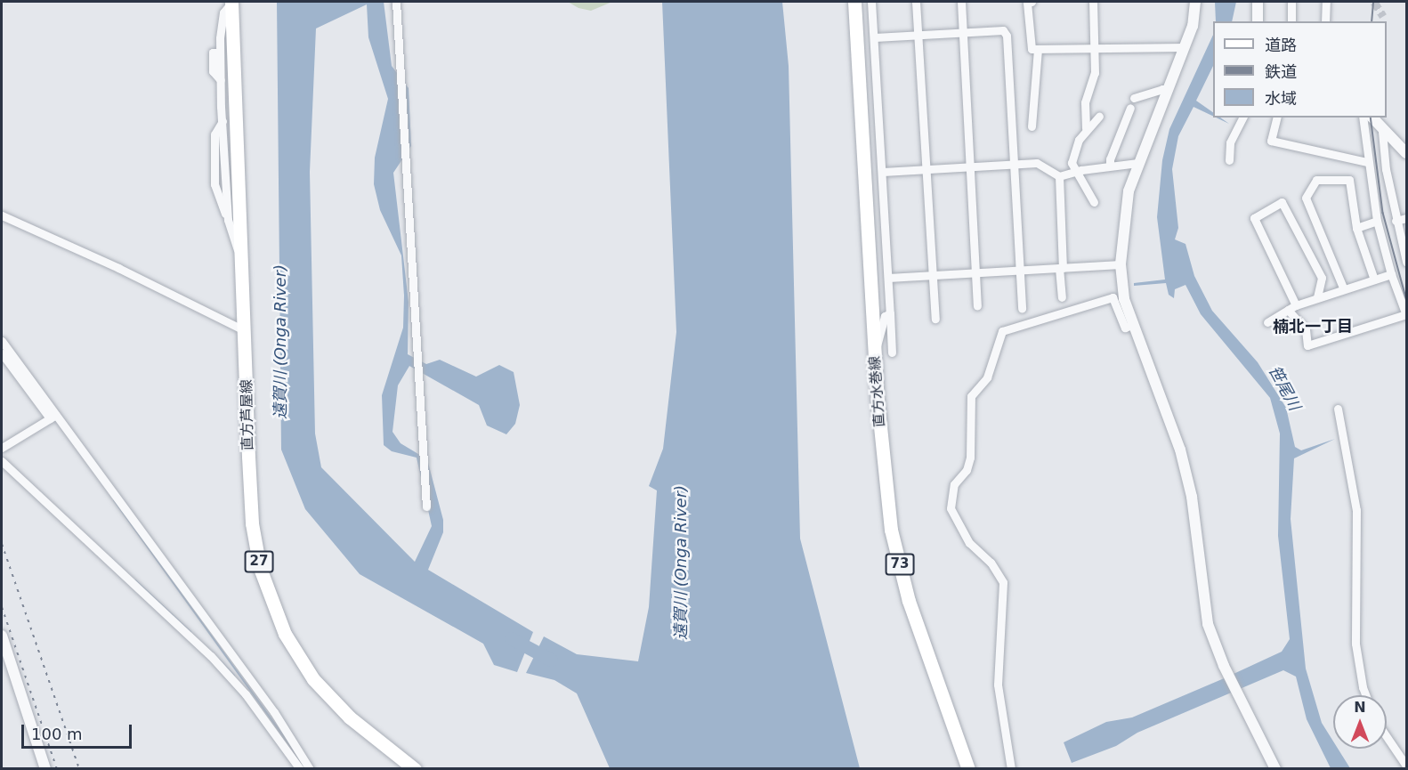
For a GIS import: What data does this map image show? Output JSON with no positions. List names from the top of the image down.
{
  "streets": {
    "main road": [
      "直方水巻線",
      "直方芦屋線",
      "27",
      "73"
    ]
  },
  "districts": ["楠北一丁目"],
  "water": ["遠賀川 (Onga River)", "笹尾川"],
  "legend": ["道路", "鉄道", "水域"],
  "scale_bar": "100 m",
  "north": "top"
}
